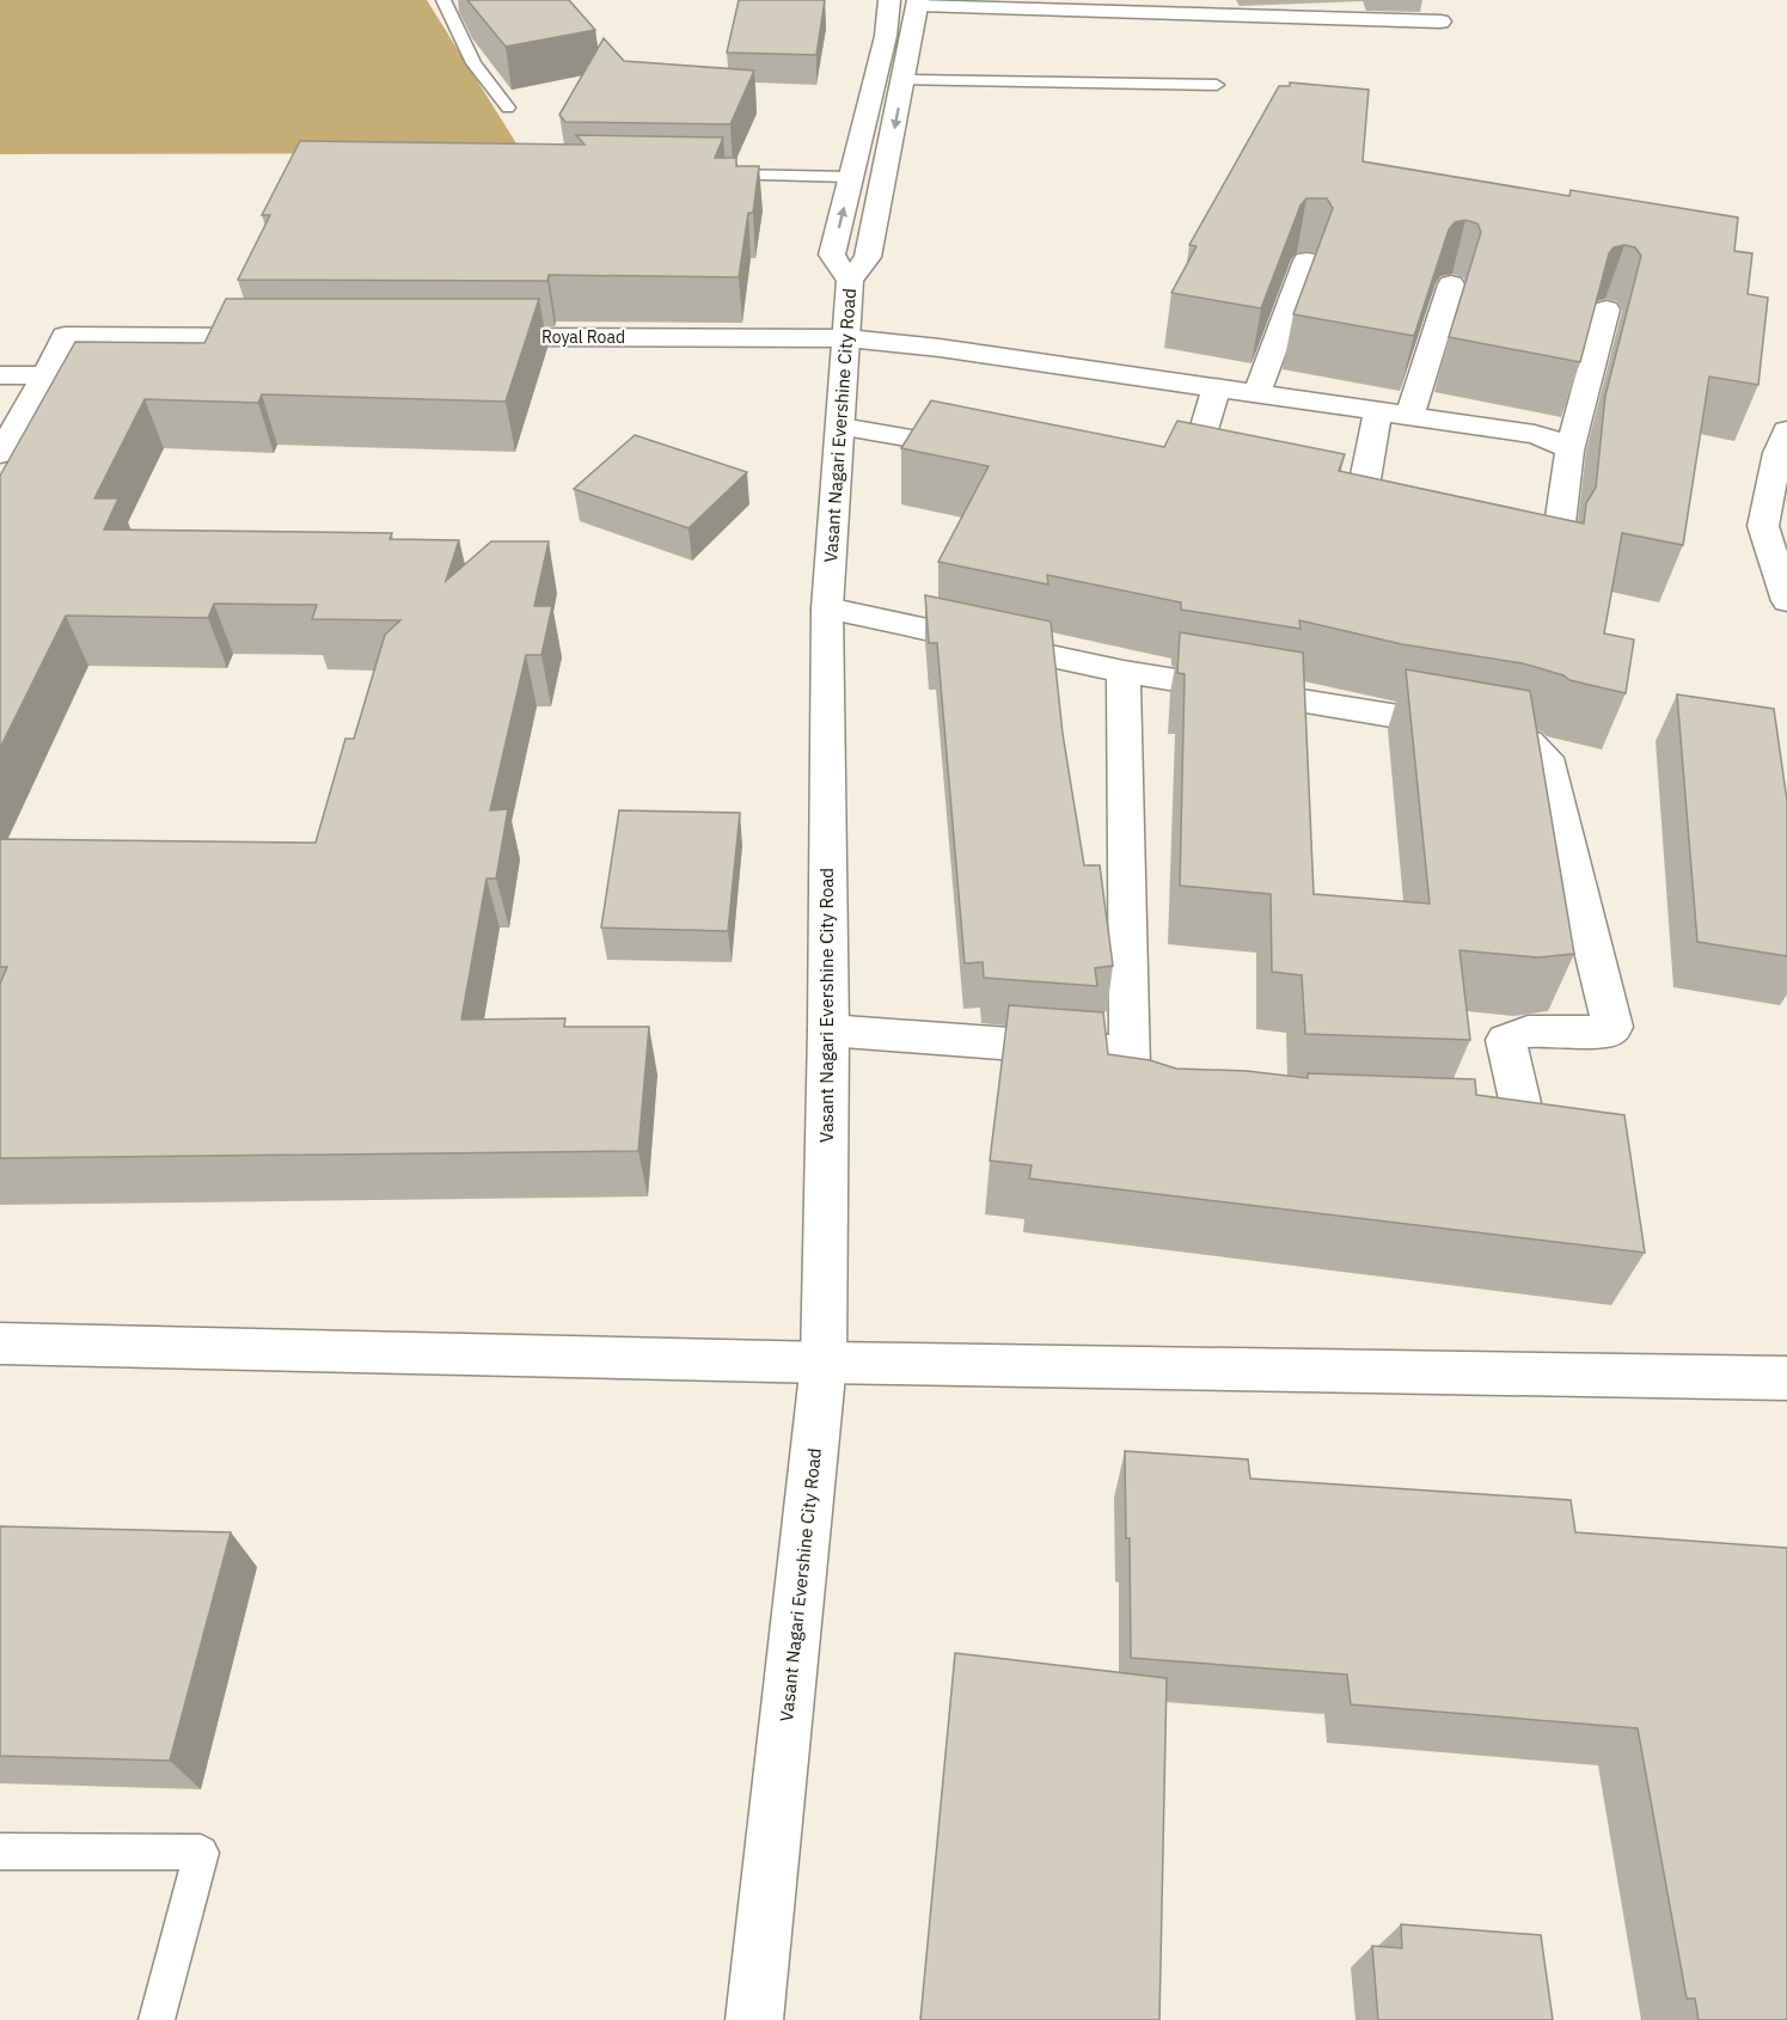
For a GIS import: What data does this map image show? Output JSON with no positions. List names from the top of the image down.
{
  "streets": {
    "street": ["Royal Road", "Vasant Nagari Evershine City Road"]
  },
  "crossings": [
    ["Royal Road", "Vasant Nagari Evershine City Road"]
  ]
}
